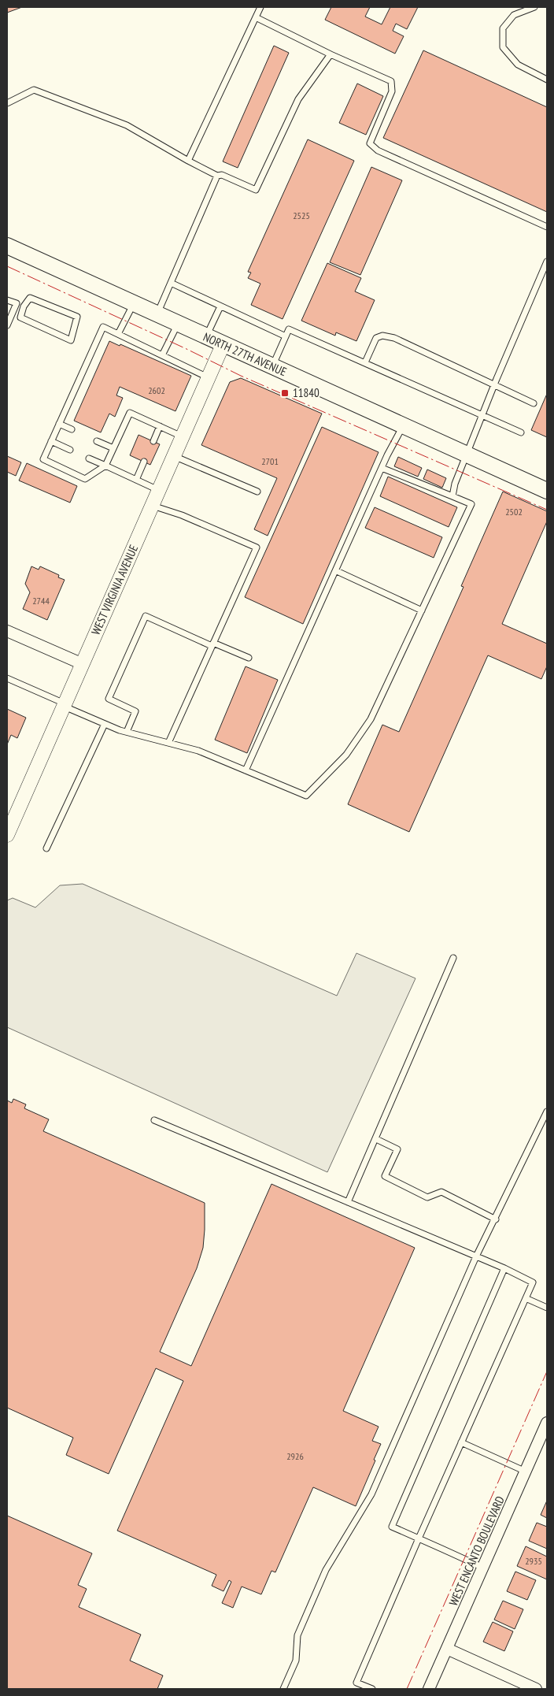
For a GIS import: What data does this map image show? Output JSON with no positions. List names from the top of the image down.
{
  "streets": {
    "main road": ["NORTH 27TH AVENUE"],
    "street": ["WEST VIRGINIA AVENUE", "WEST ENCANTO BOULEVARD"]
  },
  "crossings": [
    ["NORTH 27TH AVENUE", "WEST VIRGINIA AVENUE"]
  ],
  "places": {
    "transit": ["11840"]
  },
  "house_numbers": [
    "2525",
    "2602",
    "2701",
    "2502",
    "2744",
    "2926",
    "2935"
  ]
}
